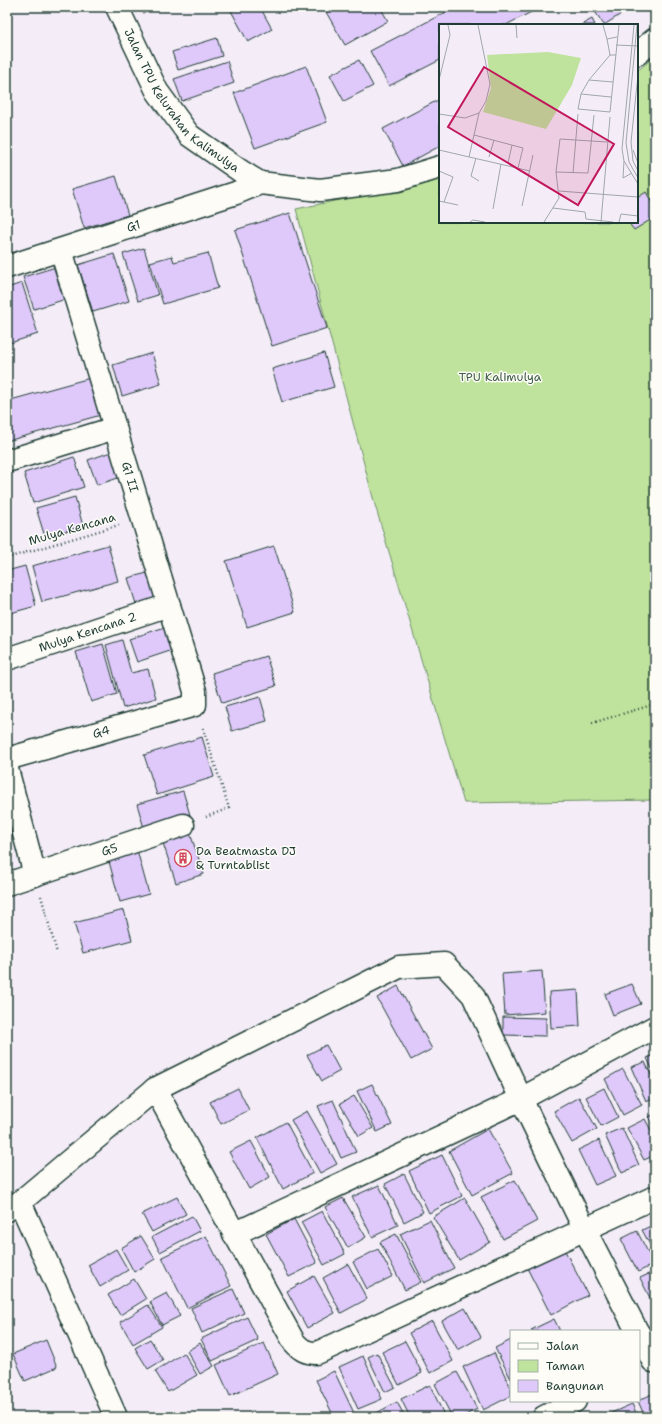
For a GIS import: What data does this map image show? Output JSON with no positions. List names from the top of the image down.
{
  "streets": {
    "street": [
      "Jalan TPU Kelurahan Kalimulya",
      "G1",
      "G1 II",
      "Mulya Kencana 2",
      "G4",
      "G5"
    ],
    "path": ["Mulya Kencana"]
  },
  "crossings": [
    ["Jalan TPU Kelurahan Kalimulya", "G1"],
    ["G1", "G1 II"],
    ["G1 II", "Mulya Kencana"],
    ["G1 II", "Mulya Kencana 2"],
    ["G1 II", "G4"]
  ],
  "parks": ["TPU Kalimulya"],
  "places": {
    "building": ["Da Beatmasta DJ & Turntablist"]
  },
  "legend": ["Jalan", "Taman", "Bangunan"]
}
